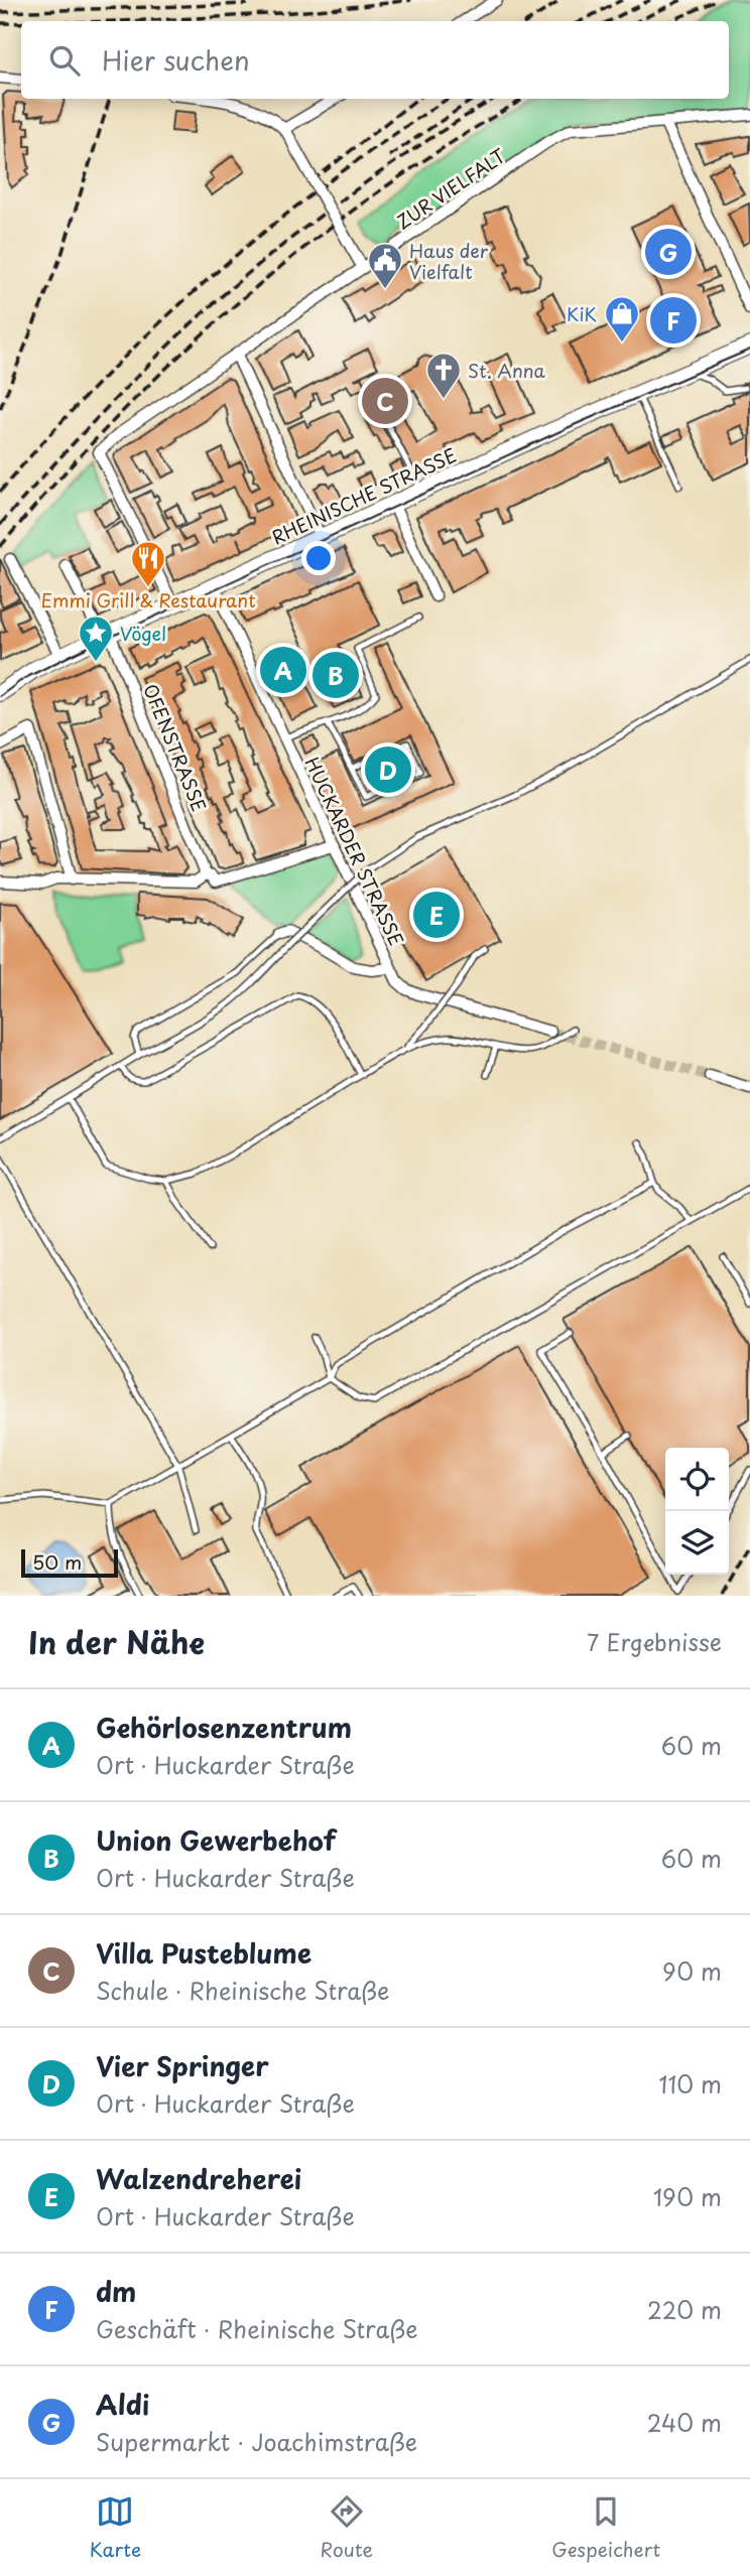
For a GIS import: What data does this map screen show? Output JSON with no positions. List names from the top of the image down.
{
  "streets": {
    "main road": ["RHEINISCHE STRASSE"],
    "street": ["ZUR VIELFALT", "OFENSTRASSE", "HUCKARDER STRASSE"]
  },
  "crossings": [
    ["ZUR VIELFALT", "RHEINISCHE STRASSE"],
    ["RHEINISCHE STRASSE", "OFENSTRASSE"],
    ["RHEINISCHE STRASSE", "HUCKARDER STRASSE"]
  ],
  "places": {
    "public building": ["Haus der Vielfalt"],
    "shop": ["KiK"],
    "church": ["St. Anna"],
    "restaurant": ["Emmi Grill & Restaurant"],
    "place": ["Vögel"]
  },
  "scale_bar": "50 m",
  "page": {
    "search": "Hier suchen",
    "pins": [
      "G",
      "F",
      "C",
      "A",
      "B",
      "D",
      "E"
    ],
    "scale": "50 m",
    "heading": ["In der Nähe", "7 Ergebnisse"],
    "list": [
      {
        "mark": "A",
        "name": "Gehörlosenzentrum",
        "note": "Ort · Huckarder Straße",
        "value": "60 m"
      },
      {
        "mark": "B",
        "name": "Union Gewerbehof",
        "note": "Ort · Huckarder Straße",
        "value": "60 m"
      },
      {
        "mark": "C",
        "name": "Villa Pusteblume",
        "note": "Schule · Rheinische Straße",
        "value": "90 m"
      },
      {
        "mark": "D",
        "name": "Vier Springer",
        "note": "Ort · Huckarder Straße",
        "value": "110 m"
      },
      {
        "mark": "E",
        "name": "Walzendreherei",
        "note": "Ort · Huckarder Straße",
        "value": "190 m"
      },
      {
        "mark": "F",
        "name": "dm",
        "note": "Geschäft · Rheinische Straße",
        "value": "220 m"
      },
      {
        "mark": "G",
        "name": "Aldi",
        "note": "Supermarkt · Joachimstraße",
        "value": "240 m"
      }
    ],
    "nav": ["Karte", "Route", "Gespeichert"]
  }
}
